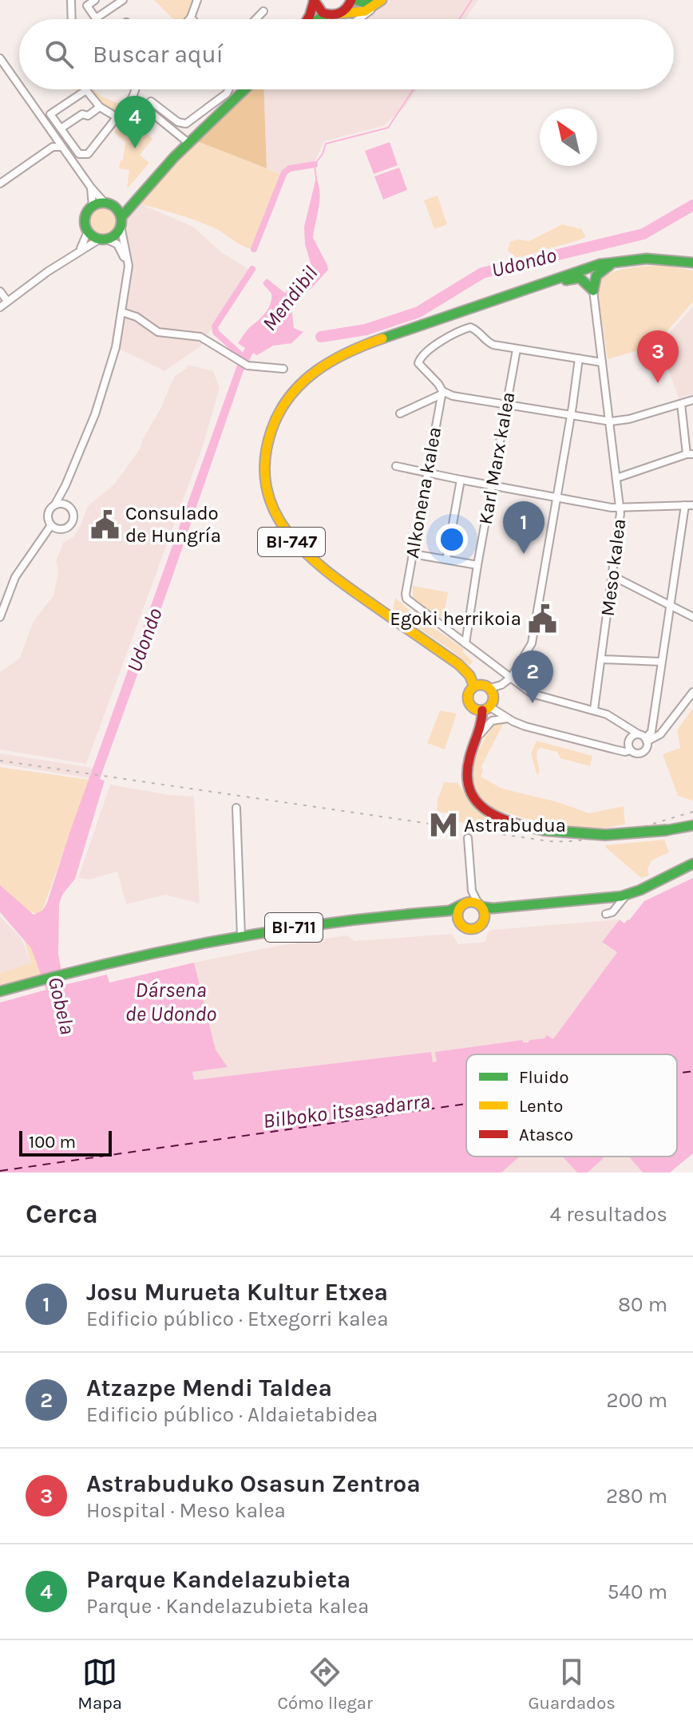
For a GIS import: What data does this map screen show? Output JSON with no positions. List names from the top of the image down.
{
  "streets": {
    "main road": ["BI-747", "BI-711"],
    "street": ["Karl Marx kalea", "Alkonena kalea", "Meso kalea"]
  },
  "crossings": [
    ["Karl Marx kalea", "Alkonena kalea"]
  ],
  "water": [
    "Udondo",
    "Mendibil",
    "Dársena de Udondo",
    "Gobela",
    "Bilboko itsasadarra"
  ],
  "places": {
    "public building": ["Consulado de Hungría", "Egoki herrikoia"],
    "metro station": ["Astrabudua"]
  },
  "legend": ["Fluido", "Lento", "Atasco"],
  "scale_bar": "100 m",
  "north": "top left",
  "page": {
    "search": "Buscar aquí",
    "pins": [
      "4",
      "3",
      "1",
      "2"
    ],
    "scale": "100 m",
    "heading": ["Cerca", "4 resultados"],
    "list": [
      {
        "mark": "1",
        "name": "Josu Murueta Kultur Etxea",
        "note": "Edificio público · Etxegorri kalea",
        "value": "80 m"
      },
      {
        "mark": "2",
        "name": "Atzazpe Mendi Taldea",
        "note": "Edificio público · Aldaietabidea",
        "value": "200 m"
      },
      {
        "mark": "3",
        "name": "Astrabuduko Osasun Zentroa",
        "note": "Hospital · Meso kalea",
        "value": "280 m"
      },
      {
        "mark": "4",
        "name": "Parque Kandelazubieta",
        "note": "Parque · Kandelazubieta kalea",
        "value": "540 m"
      }
    ],
    "nav": ["Mapa", "Cómo llegar", "Guardados"]
  }
}
